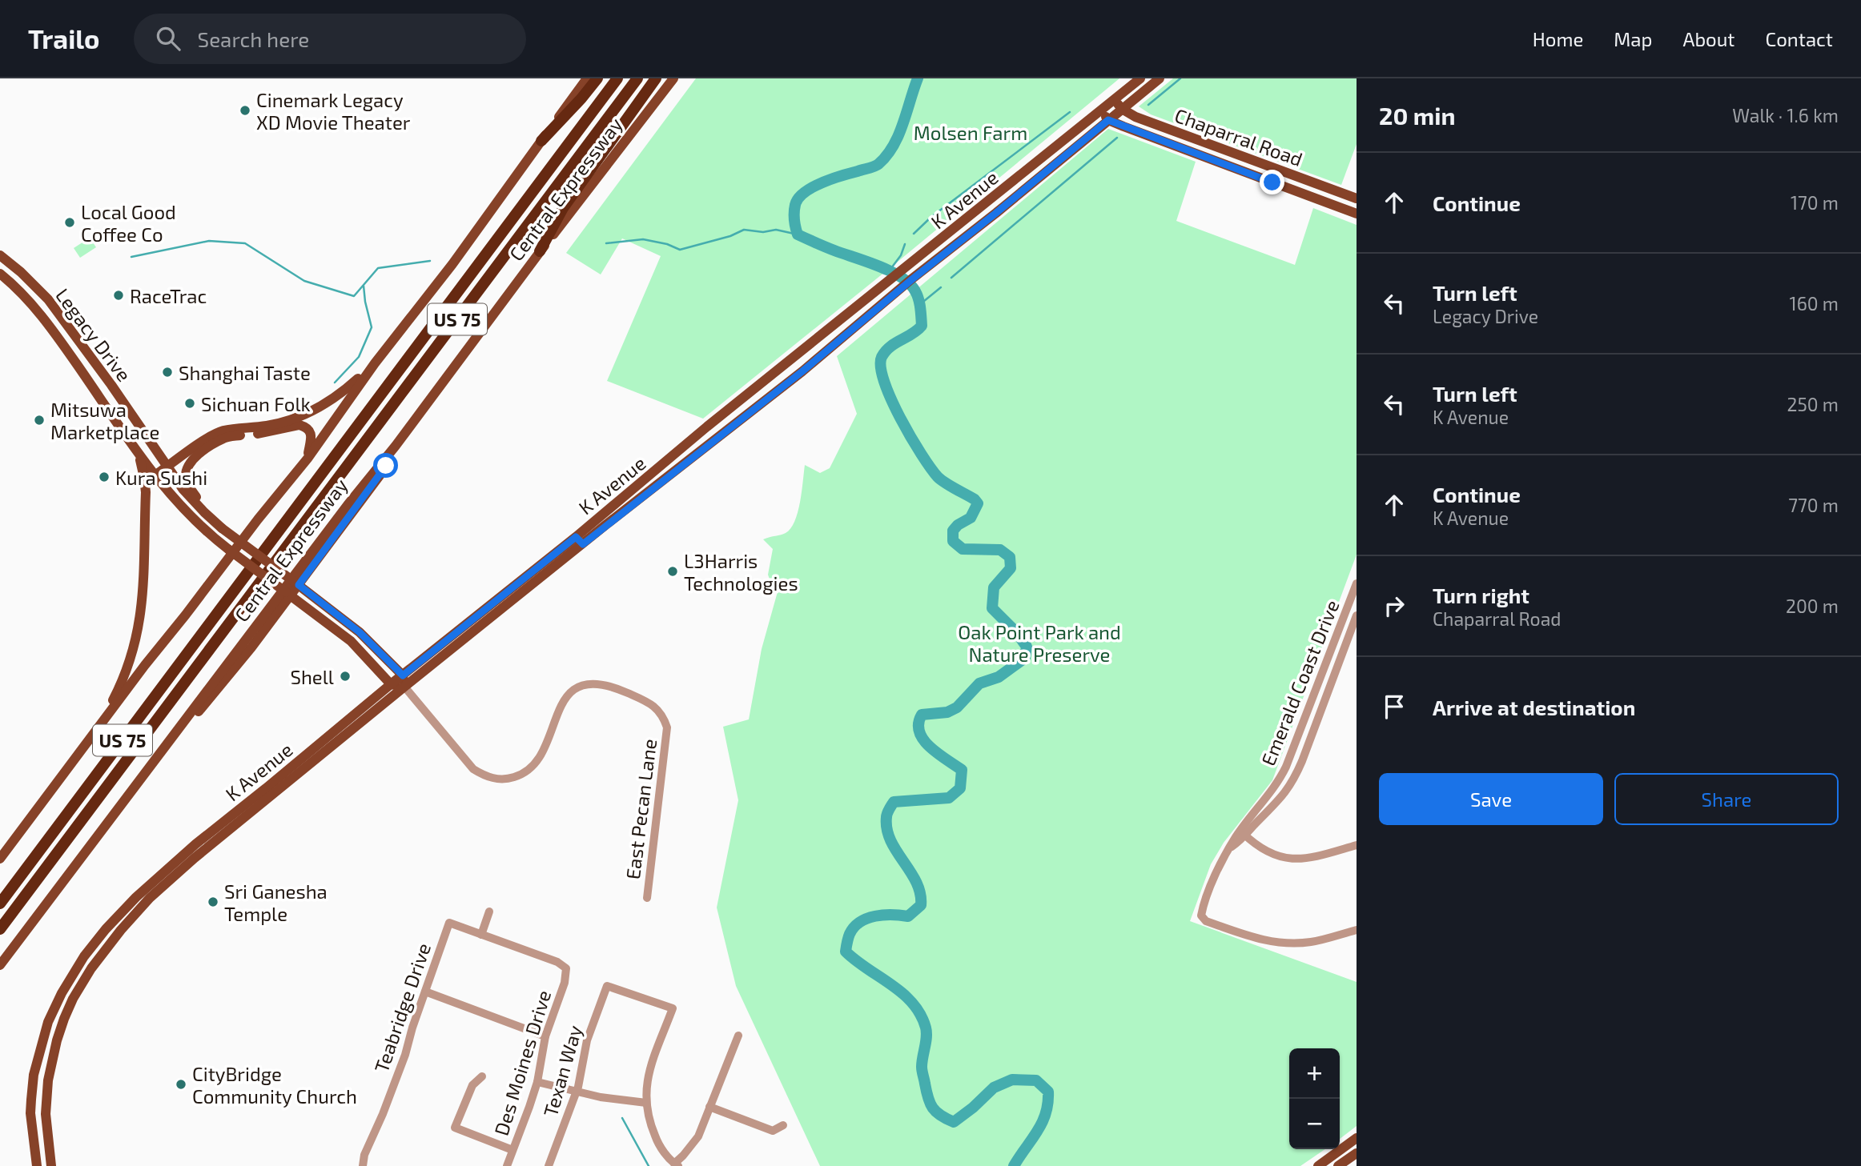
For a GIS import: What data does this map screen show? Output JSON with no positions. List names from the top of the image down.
{
  "streets": {
    "highway": ["Central Expressway", "US 75"],
    "main road": ["Chaparral Road", "K Avenue", "Legacy Drive"],
    "street": [
      "Emerald Coast Drive",
      "East Pecan Lane",
      "Teabridge Drive",
      "Des Moines Drive",
      "Texan Way"
    ]
  },
  "crossings": [
    ["Chaparral Road", "K Avenue"],
    ["K Avenue", "Legacy Drive"],
    ["K Avenue", "East Pecan Lane"],
    ["Teabridge Drive", "Des Moines Drive"]
  ],
  "parks": ["Molsen Farm", "Oak Point Park and Nature Preserve"],
  "places": [
    "Cinemark Legacy XD Movie Theater",
    "Local Good Coffee Co",
    "RaceTrac",
    "Shanghai Taste",
    "Sichuan Folk",
    "Mitsuwa Marketplace",
    "Kura Sushi",
    "L3Harris Technologies",
    "Shell",
    "Sri Ganesha Temple",
    "CityBridge Community Church"
  ],
  "page": {
    "header": "Trailo",
    "search": "Search here",
    "nav": [
      "Home",
      "Map",
      "About",
      "Contact"
    ],
    "heading": ["20 min", "Walk · 1.6 km"],
    "list": [
      ["Continue", "170 m"],
      ["Turn left", "Legacy Drive", "160 m"],
      ["Turn left", "K Avenue", "250 m"],
      ["Continue", "K Avenue", "770 m"],
      ["Turn right", "Chaparral Road", "200 m"],
      "Arrive at destination"
    ],
    "buttons": ["Save", "Share"],
    "map_buttons": ["+", "−"]
  }
}
